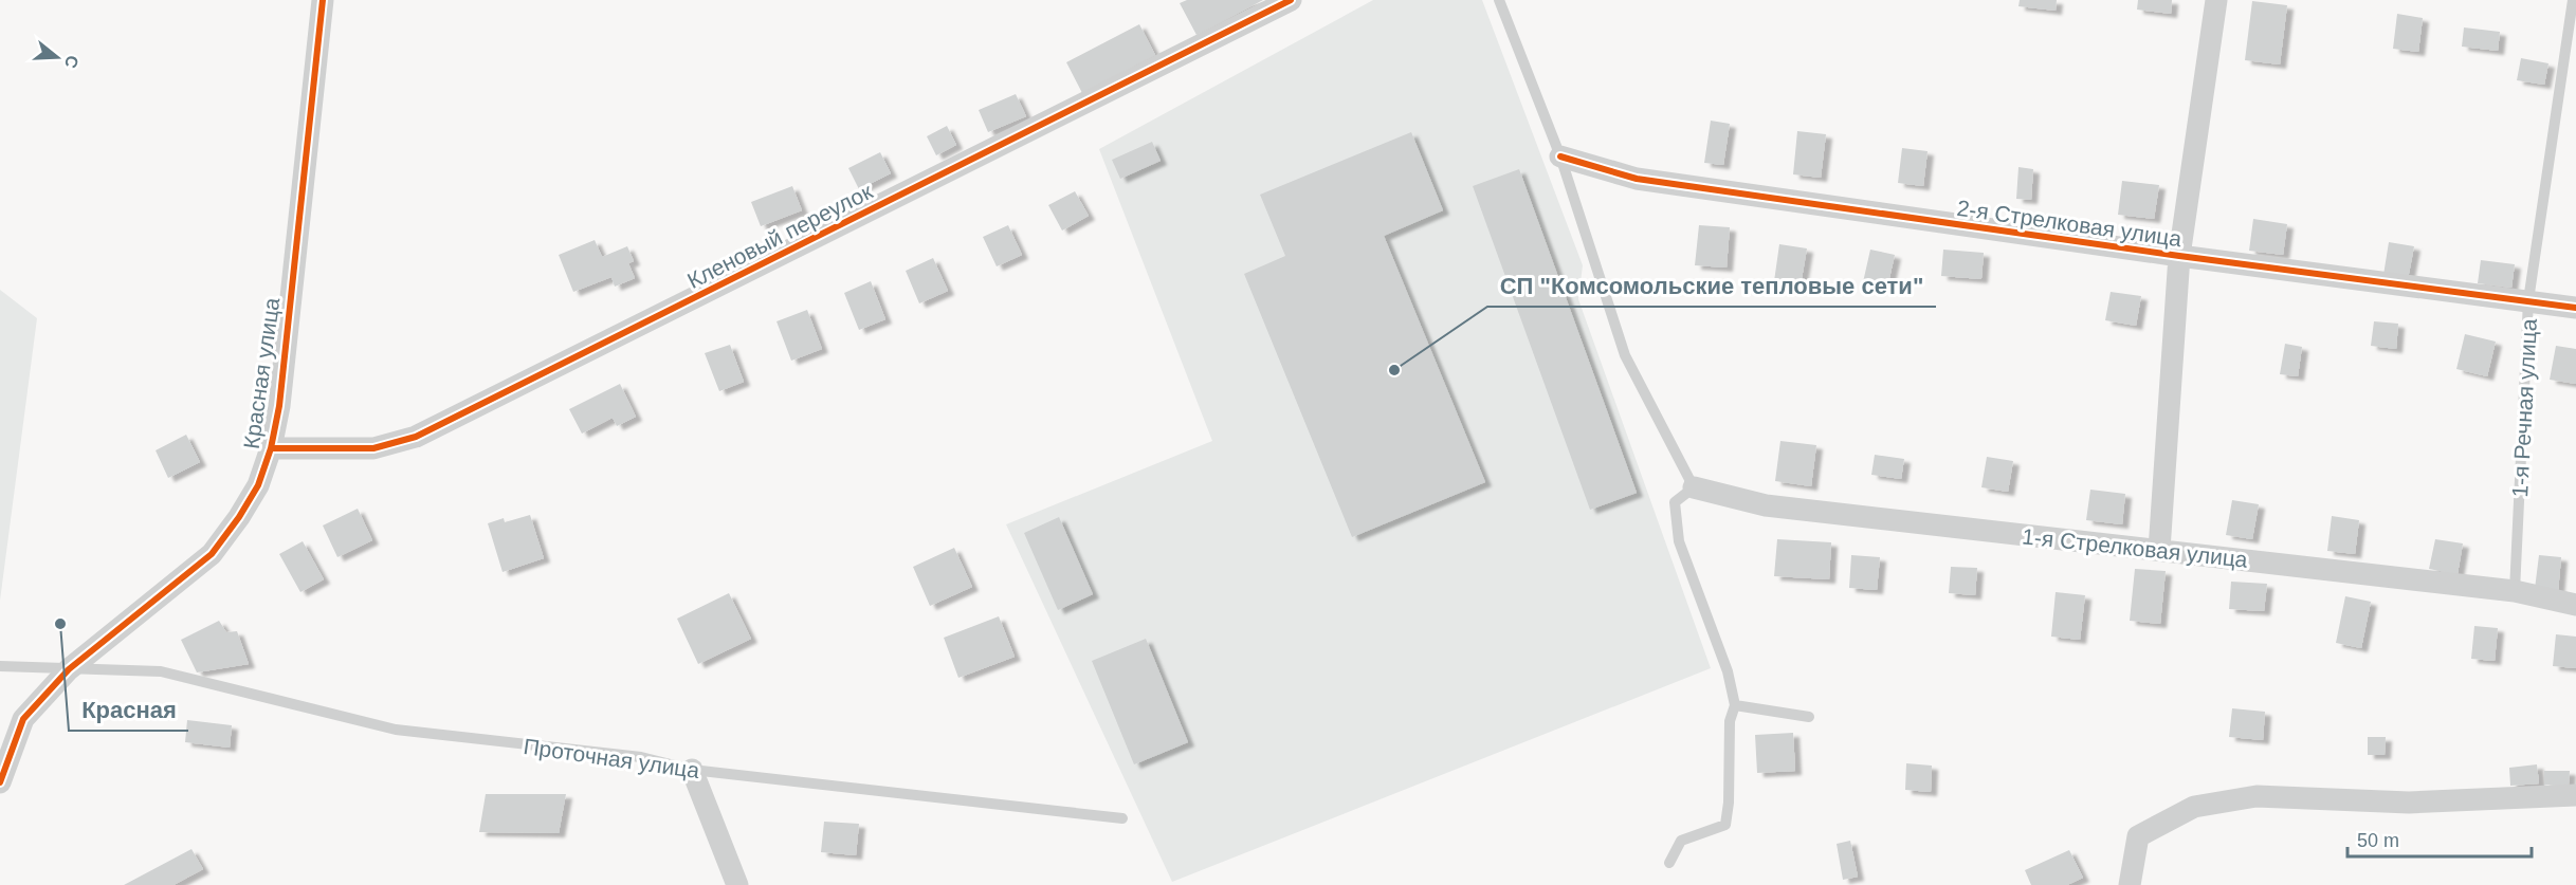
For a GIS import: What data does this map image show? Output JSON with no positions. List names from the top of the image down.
{
  "streets": {
    "street": [
      "2-я Стрелковая улица",
      "Кленовый переулок",
      "Красная улица",
      "1-я Стрелковая улица"
    ],
    "lane": ["1-я Речная улица", "Проточная улица"]
  },
  "crossings": [
    ["2-я Стрелковая улица", "1-я Речная улица"],
    ["Кленовый переулок", "Красная улица"],
    ["Красная улица", "Проточная улица"],
    ["1-я Речная улица", "1-я Стрелковая улица"]
  ],
  "places": ["СП \"Комсомольские тепловые сети\"", "Красная"],
  "scale_bar": "50 m",
  "north": "right"
}
